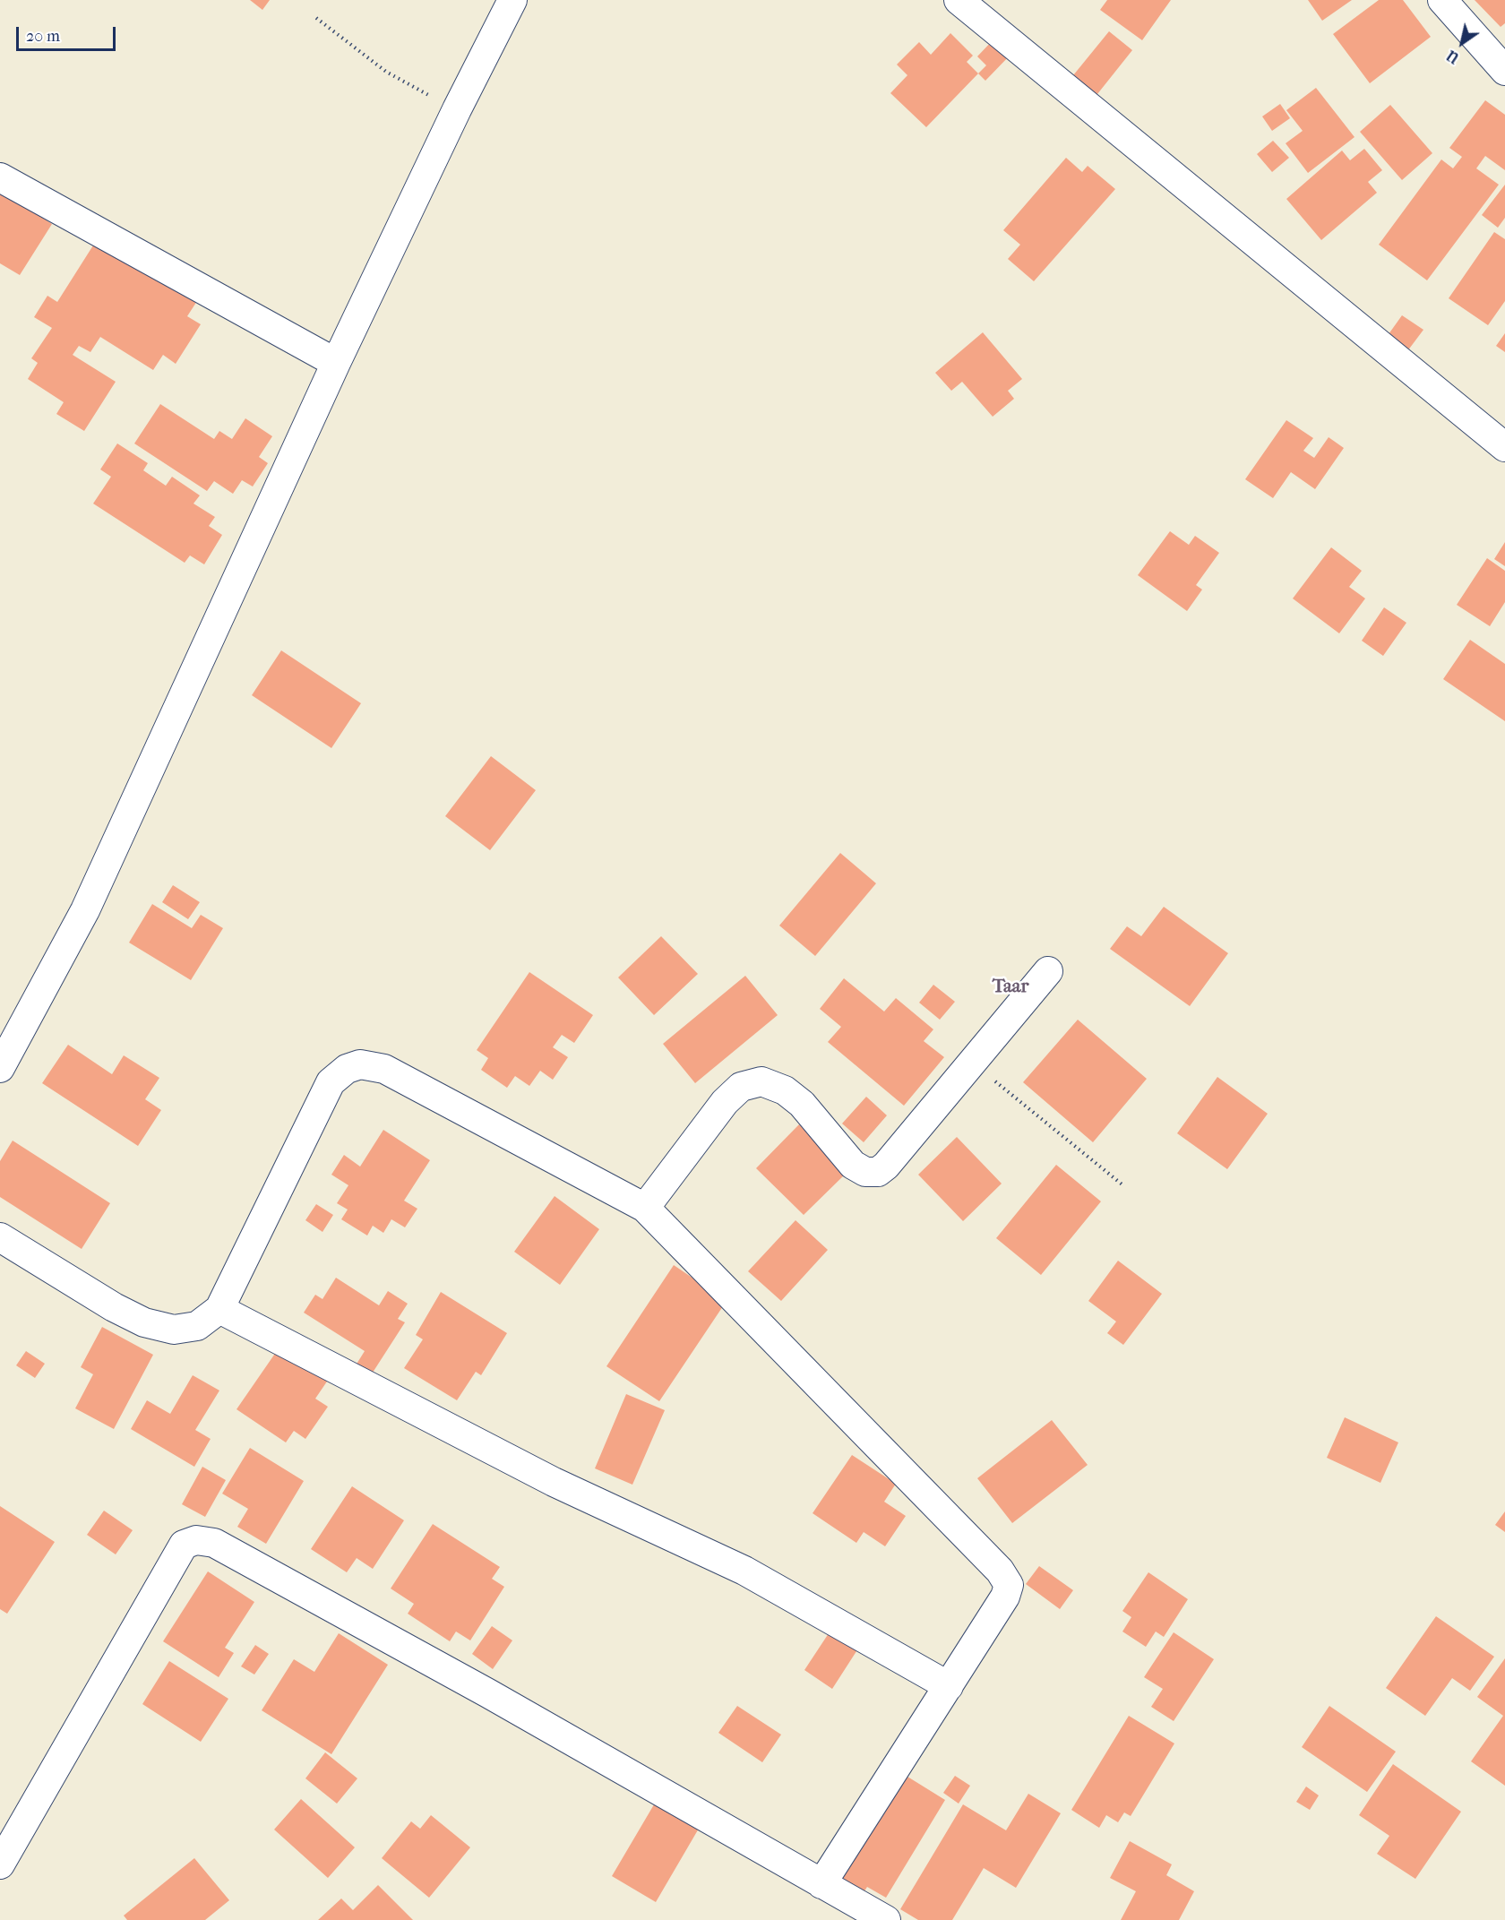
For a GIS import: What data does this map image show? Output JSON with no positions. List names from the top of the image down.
{
  "districts": ["Taar"],
  "scale_bar": "20 m",
  "north": "bottom left"
}
